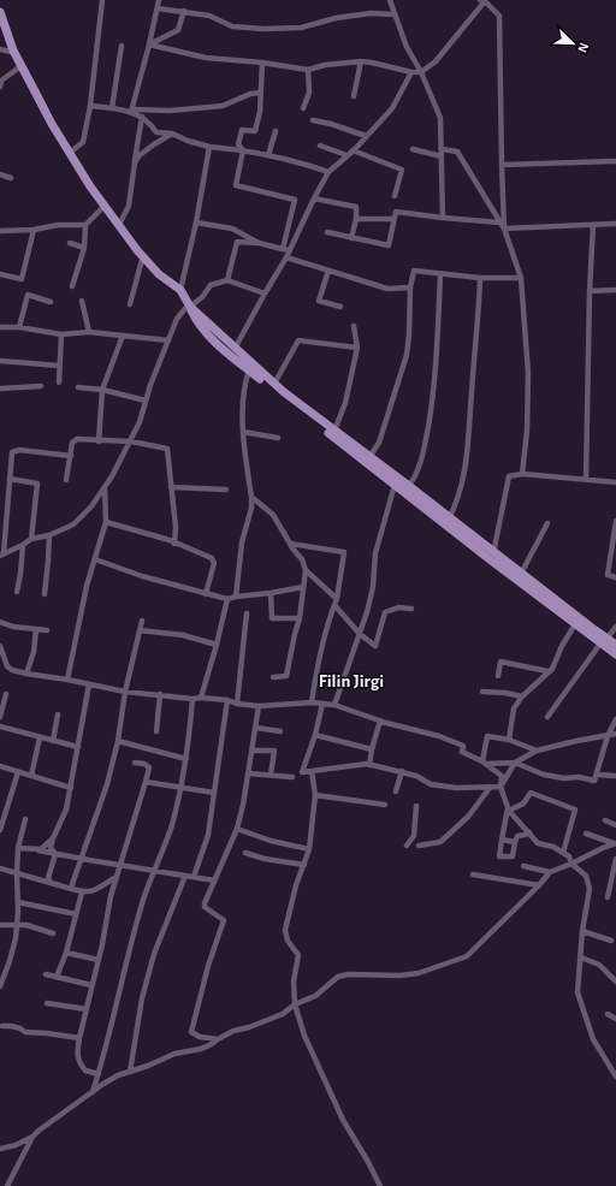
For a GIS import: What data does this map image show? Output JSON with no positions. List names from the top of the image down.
{
  "districts": ["Filin Jirgi"],
  "north": "bottom right"
}
